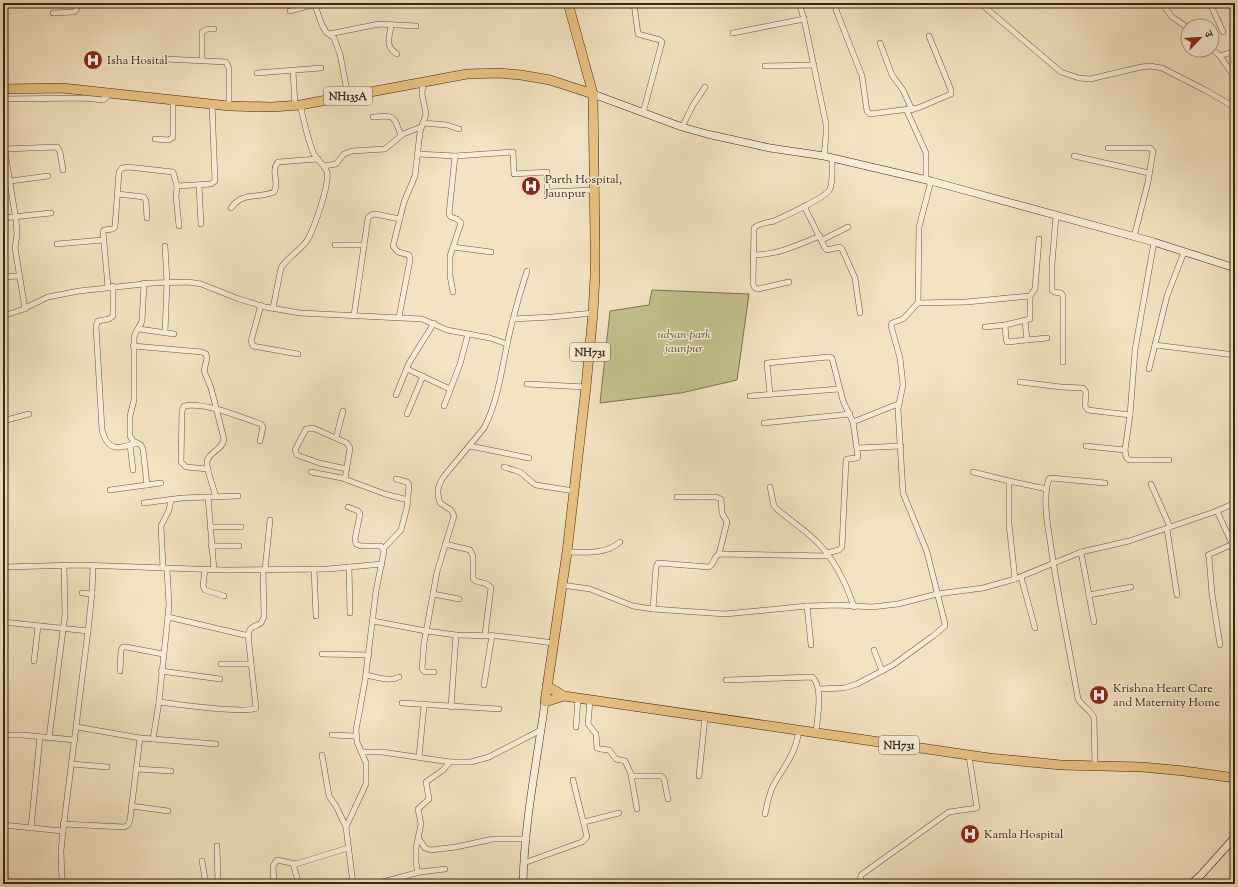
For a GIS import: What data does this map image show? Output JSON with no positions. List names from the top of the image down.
{
  "streets": {
    "highway": ["NH135A", "NH731"]
  },
  "crossings": [
    ["NH135A", "NH731"]
  ],
  "parks": ["udyan park jaunpur"],
  "places": {
    "hospital": [
      "Isha Hosital",
      "Parth Hospital, Jaunpur",
      "Krishna Heart Care and Maternity Home",
      "Kamla Hospital"
    ]
  },
  "north": "top right"
}
